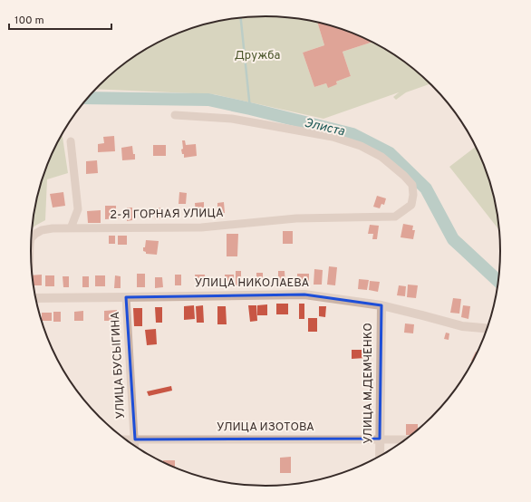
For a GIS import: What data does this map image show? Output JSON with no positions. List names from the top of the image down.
{
  "streets": {
    "street": [
      "2-Я ГОРНАЯ УЛИЦА",
      "УЛИЦА НИКОЛАЕВА",
      "УЛИЦА БУСЫГИНА",
      "УЛИЦА М.ДЕМЧЕНКО",
      "УЛИЦА ИЗОТОВА"
    ]
  },
  "crossings": [
    ["УЛИЦА НИКОЛАЕВА", "УЛИЦА БУСЫГИНА"],
    ["УЛИЦА НИКОЛАЕВА", "УЛИЦА М.ДЕМЧЕНКО"],
    ["УЛИЦА БУСЫГИНА", "УЛИЦА ИЗОТОВА"],
    ["УЛИЦА М.ДЕМЧЕНКО", "УЛИЦА ИЗОТОВА"]
  ],
  "water": ["Элиста"],
  "parks": ["Дружба"],
  "scale_bar": "100 m"
}
